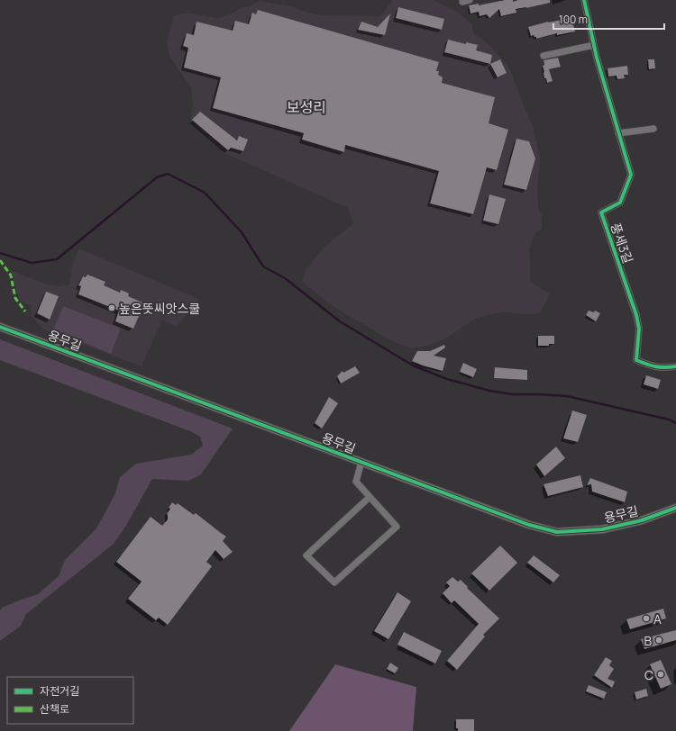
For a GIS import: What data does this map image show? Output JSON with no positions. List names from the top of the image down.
{
  "streets": {
    "street": ["풍세3길", "용무길"]
  },
  "districts": ["보성리"],
  "places": [
    "높은뜻씨앗스쿨",
    "A",
    "B",
    "C"
  ],
  "legend": ["자전거길", "산책로"],
  "scale_bar": "100 m"
}
